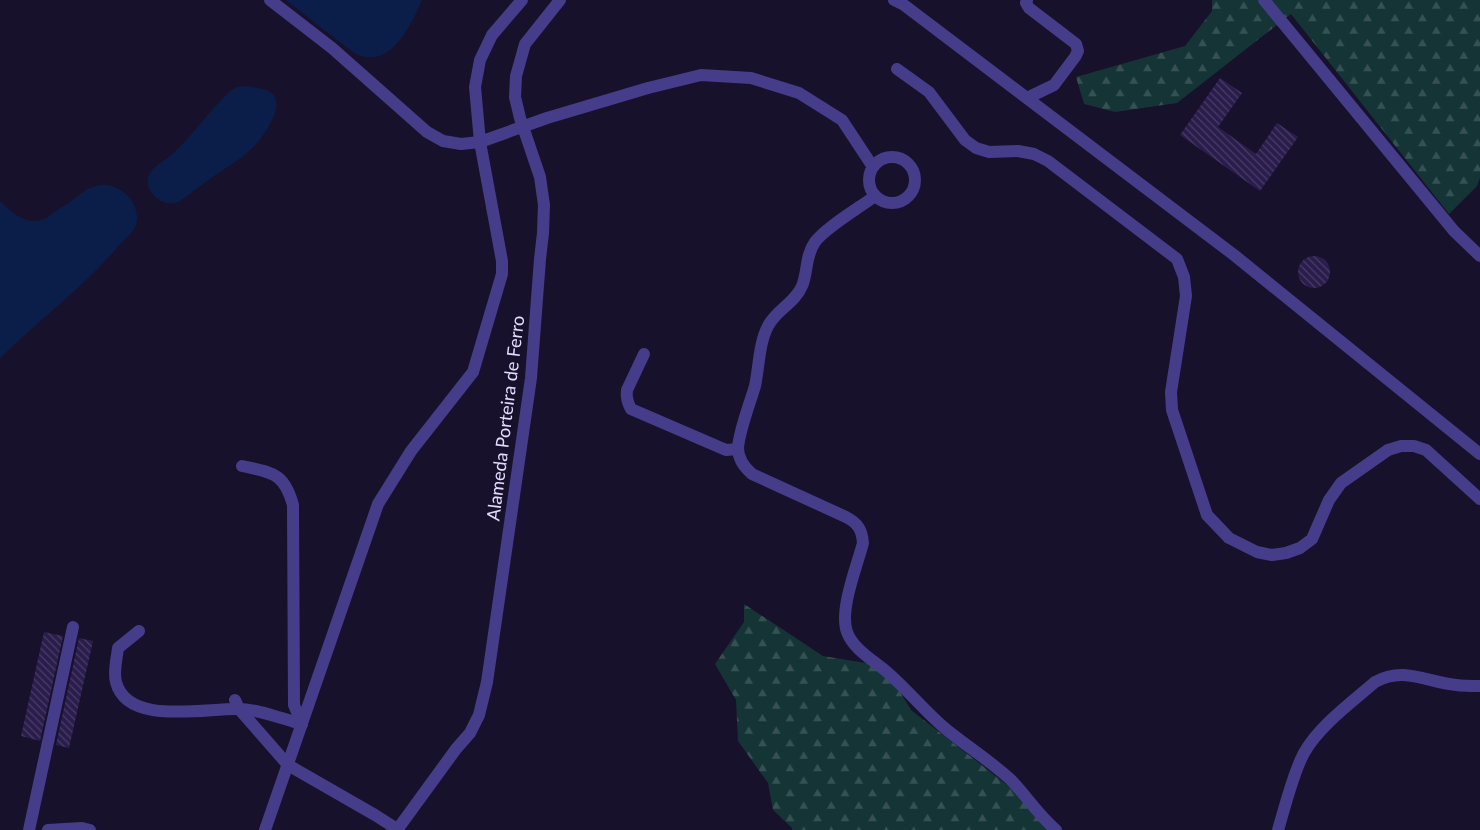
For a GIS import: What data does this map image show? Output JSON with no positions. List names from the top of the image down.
{
  "streets": {
    "street": ["Alameda Porteira de Ferro"]
  }
}
